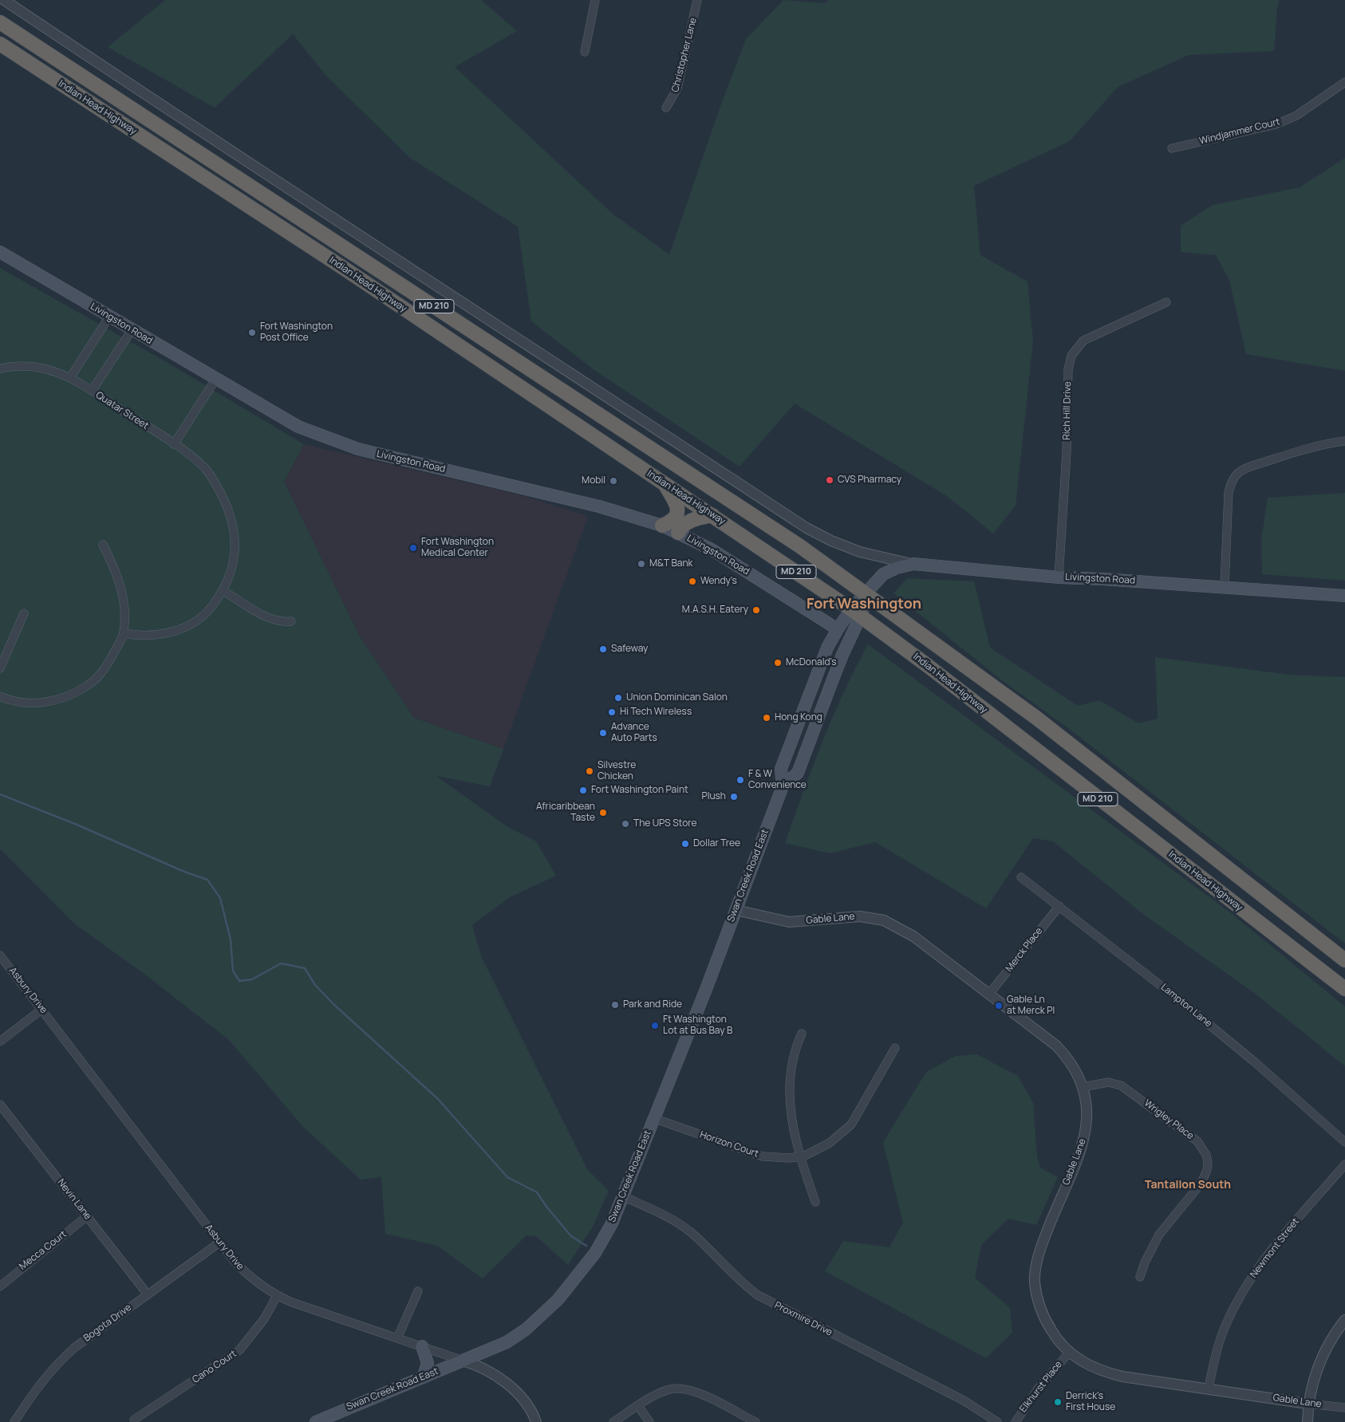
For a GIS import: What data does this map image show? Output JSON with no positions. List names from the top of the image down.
{
  "streets": {
    "highway": ["Indian Head Highway", "MD 210"],
    "main road": ["Livingston Road", "Swan Creek Road East"],
    "street": [
      "Christopher Lane",
      "Windjammer Court",
      "Quatar Street",
      "Rich Hill Drive",
      "Gable Lane",
      "Merck Place",
      "Asbury Drive",
      "Lampton Lane",
      "Wrigley Place",
      "Horizon Court",
      "Nevin Lane",
      "Newmont Street",
      "Mecca Court",
      "Proxmire Drive",
      "Bogota Drive",
      "Cano Court",
      "Elkhurst Place"
    ]
  },
  "crossings": [
    ["Indian Head Highway", "Livingston Road"],
    ["Indian Head Highway", "Swan Creek Road East"],
    ["Livingston Road", "Rich Hill Drive"],
    ["Livingston Road", "Swan Creek Road East"],
    ["Swan Creek Road East", "Gable Lane"],
    ["Swan Creek Road East", "Asbury Drive"],
    ["Swan Creek Road East", "Horizon Court"],
    ["Swan Creek Road East", "Proxmire Drive"],
    ["Gable Lane", "Merck Place"],
    ["Gable Lane", "Wrigley Place"],
    ["Gable Lane", "Newmont Street"],
    ["Gable Lane", "Elkhurst Place"],
    ["Merck Place", "Lampton Lane"],
    ["Asbury Drive", "Bogota Drive"],
    ["Asbury Drive", "Cano Court"],
    ["Nevin Lane", "Mecca Court"],
    ["Nevin Lane", "Bogota Drive"]
  ],
  "districts": ["Fort Washington", "Tantallon South"],
  "places": [
    "Fort Washington Post Office",
    "CVS Pharmacy",
    "Mobil",
    "Fort Washington Medical Center",
    "M&T Bank",
    "Wendy's",
    "M.A.S.H. Eatery",
    "Safeway",
    "McDonald's",
    "Union Dominican Salon",
    "Hi Tech Wireless",
    "Hong Kong",
    "Advance Auto Parts",
    "Silvestre Chicken",
    "F & W Convenience",
    "Fort Washington Paint",
    "Plush",
    "Africaribbean Taste",
    "The UPS Store",
    "Dollar Tree",
    "Park and Ride",
    "Gable Ln at Merck Pl",
    "Ft Washington Lot at Bus Bay B",
    "Derrick's First House"
  ]
}
